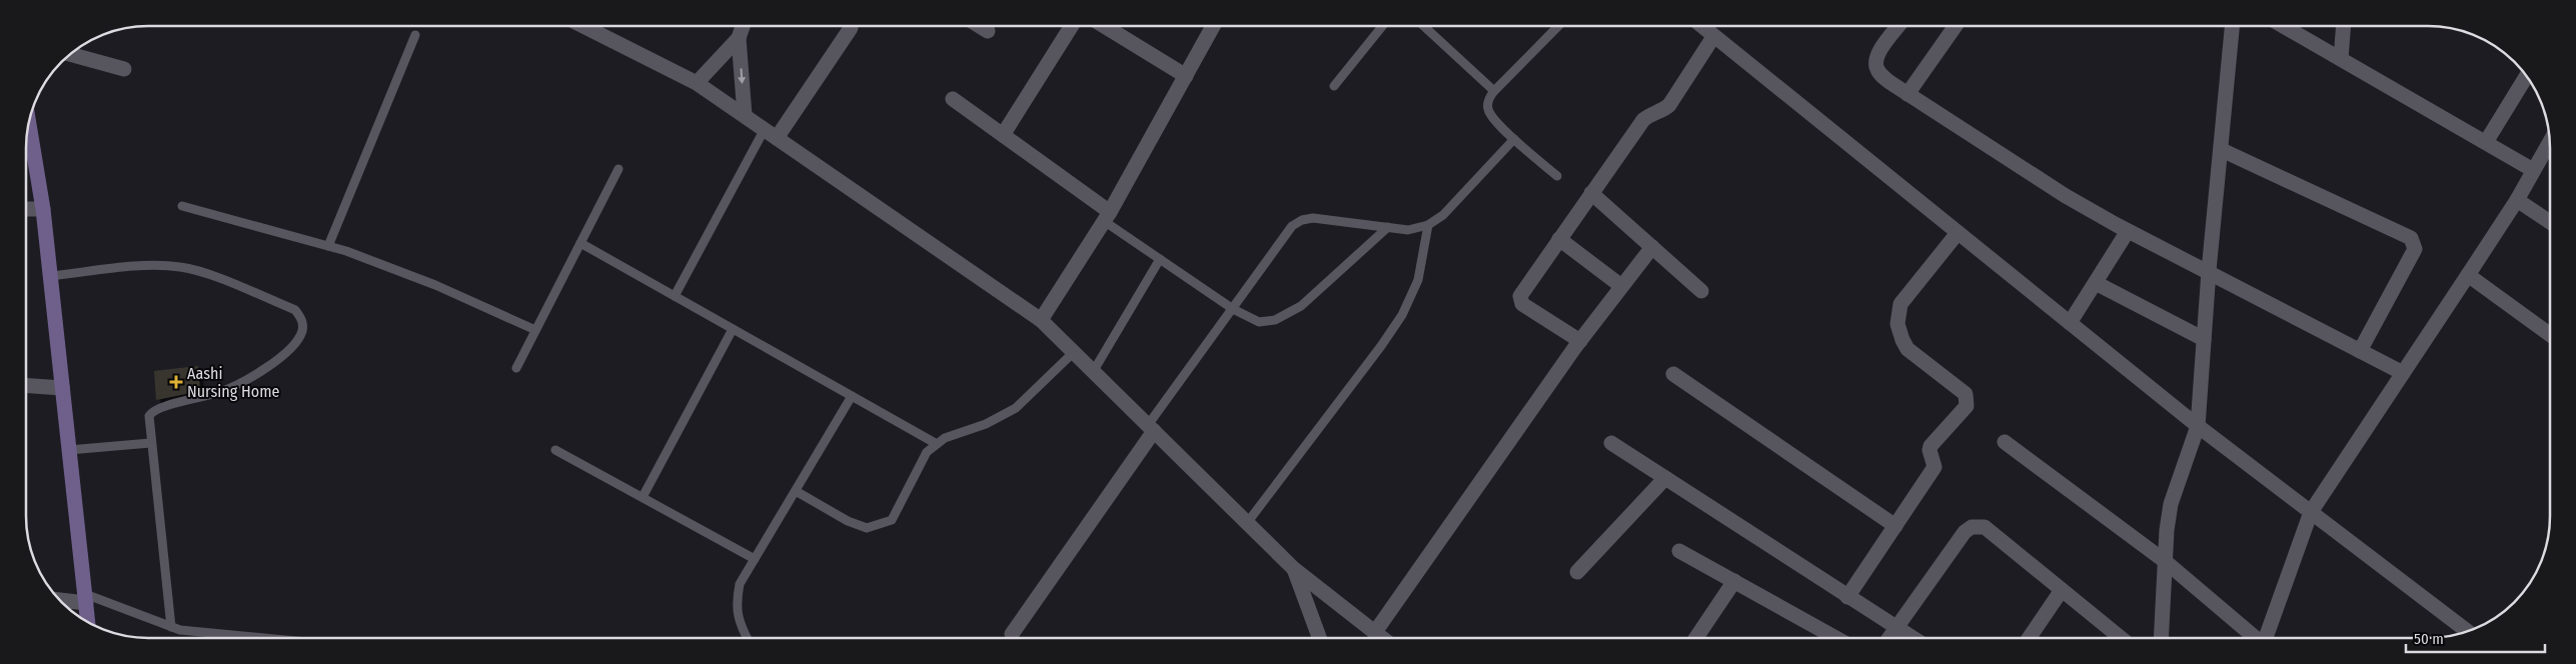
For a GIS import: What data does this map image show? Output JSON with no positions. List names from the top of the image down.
{
  "places": {
    "health": ["Aashi Nursing Home"]
  },
  "scale_bar": "50 m"
}
